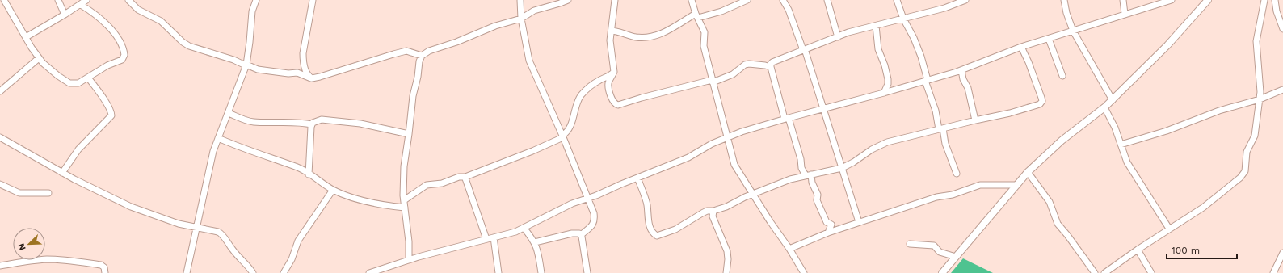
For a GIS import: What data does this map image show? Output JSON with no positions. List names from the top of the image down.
{
  "scale_bar": "100 m",
  "north": "bottom left"
}
